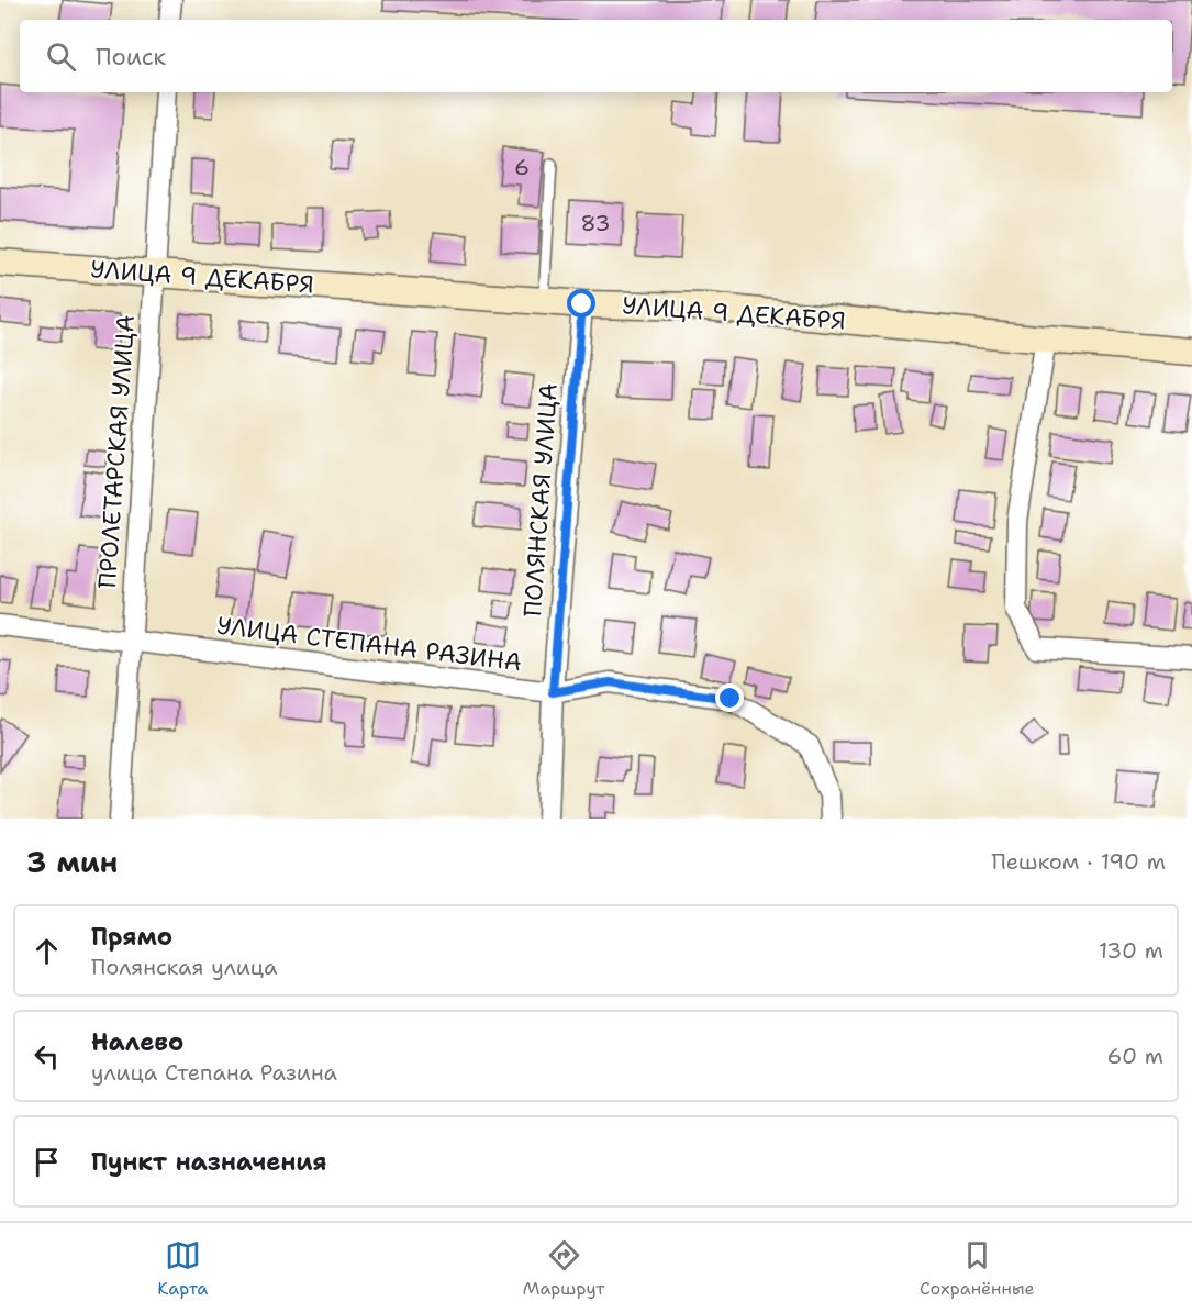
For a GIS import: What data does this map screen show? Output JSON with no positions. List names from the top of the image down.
{
  "streets": {
    "street": [
      "УЛИЦА 9 ДЕКАБРЯ",
      "ПРОЛЕТАРСКАЯ УЛИЦА",
      "ПОЛЯНСКАЯ УЛИЦА",
      "УЛИЦА СТЕПАНА РАЗИНА"
    ]
  },
  "crossings": [
    ["УЛИЦА 9 ДЕКАБРЯ", "ПРОЛЕТАРСКАЯ УЛИЦА"],
    ["УЛИЦА 9 ДЕКАБРЯ", "ПОЛЯНСКАЯ УЛИЦА"],
    ["ПРОЛЕТАРСКАЯ УЛИЦА", "УЛИЦА СТЕПАНА РАЗИНА"],
    ["ПОЛЯНСКАЯ УЛИЦА", "УЛИЦА СТЕПАНА РАЗИНА"]
  ],
  "house_numbers": ["6", "83"],
  "page": {
    "search": "Поиск",
    "heading": ["3 мин", "Пешком · 190 m"],
    "list": [
      ["Прямо", "Полянская улица", "130 m"],
      ["Налево", "улица Степана Разина", "60 m"],
      "Пункт назначения"
    ],
    "nav": ["Карта", "Маршрут", "Сохранённые"]
  }
}
